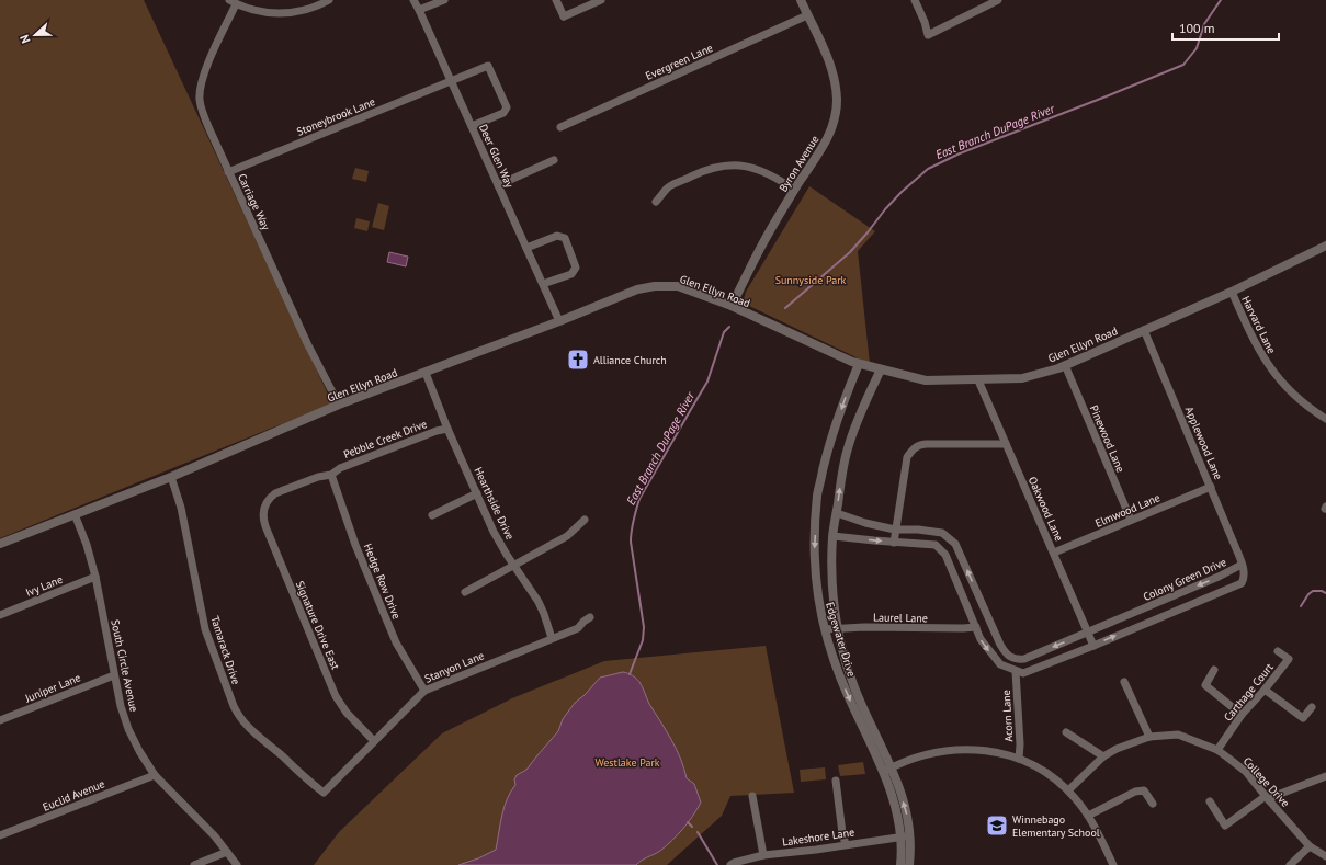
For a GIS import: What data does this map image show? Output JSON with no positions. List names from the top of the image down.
{
  "streets": {
    "street": [
      "Evergreen Lane",
      "Stoneybrook Lane",
      "Deer Glen Way",
      "Byron Avenue",
      "Carriage Way",
      "Glen Ellyn Road",
      "Harvard Lane",
      "Pebble Creek Drive",
      "Pinewood Lane",
      "Applewood Lane",
      "Hearthside Drive",
      "Oakwood Lane",
      "Elmwood Lane",
      "Colony Green Drive",
      "Hedge Row Drive",
      "Ivy Lane",
      "Laurel Lane",
      "Signature Drive East",
      "Edgewater Drive",
      "Tamarack Drive",
      "South Circle Avenue",
      "Stanyon Lane",
      "Juniper Lane",
      "Carthage Court",
      "Acorn Lane",
      "College Drive",
      "Euclid Avenue",
      "Lakeshore Lane"
    ]
  },
  "crossings": [
    ["Evergreen Lane", "Byron Avenue"],
    ["Stoneybrook Lane", "Deer Glen Way"],
    ["Stoneybrook Lane", "Carriage Way"],
    ["Deer Glen Way", "Glen Ellyn Road"],
    ["Byron Avenue", "Glen Ellyn Road"],
    ["Carriage Way", "Glen Ellyn Road"],
    ["Glen Ellyn Road", "Harvard Lane"],
    ["Glen Ellyn Road", "Pinewood Lane"],
    ["Glen Ellyn Road", "Applewood Lane"],
    ["Glen Ellyn Road", "Hearthside Drive"],
    ["Glen Ellyn Road", "Oakwood Lane"],
    ["Glen Ellyn Road", "Edgewater Drive"],
    ["Glen Ellyn Road", "Tamarack Drive"],
    ["Glen Ellyn Road", "South Circle Avenue"],
    ["Pebble Creek Drive", "Hearthside Drive"],
    ["Pebble Creek Drive", "Hedge Row Drive"],
    ["Pebble Creek Drive", "Signature Drive East"],
    ["Pinewood Lane", "Elmwood Lane"],
    ["Applewood Lane", "Elmwood Lane"],
    ["Applewood Lane", "Colony Green Drive"],
    ["Hearthside Drive", "Stanyon Lane"],
    ["Oakwood Lane", "Elmwood Lane"],
    ["Oakwood Lane", "Colony Green Drive"],
    ["Colony Green Drive", "Edgewater Drive"],
    ["Colony Green Drive", "Acorn Lane"],
    ["Hedge Row Drive", "Stanyon Lane"],
    ["Ivy Lane", "South Circle Avenue"],
    ["Laurel Lane", "Edgewater Drive"],
    ["Signature Drive East", "Stanyon Lane"],
    ["Edgewater Drive", "Lakeshore Lane"],
    ["Tamarack Drive", "Stanyon Lane"],
    ["South Circle Avenue", "Juniper Lane"],
    ["South Circle Avenue", "Euclid Avenue"],
    ["Carthage Court", "College Drive"]
  ],
  "water": ["East Branch DuPage River"],
  "parks": ["Sunnyside Park", "Westlake Park"],
  "places": {
    "church": ["Alliance Church"],
    "school or university": ["Winnebago Elementary School"]
  },
  "scale_bar": "100 m",
  "north": "left"
}
